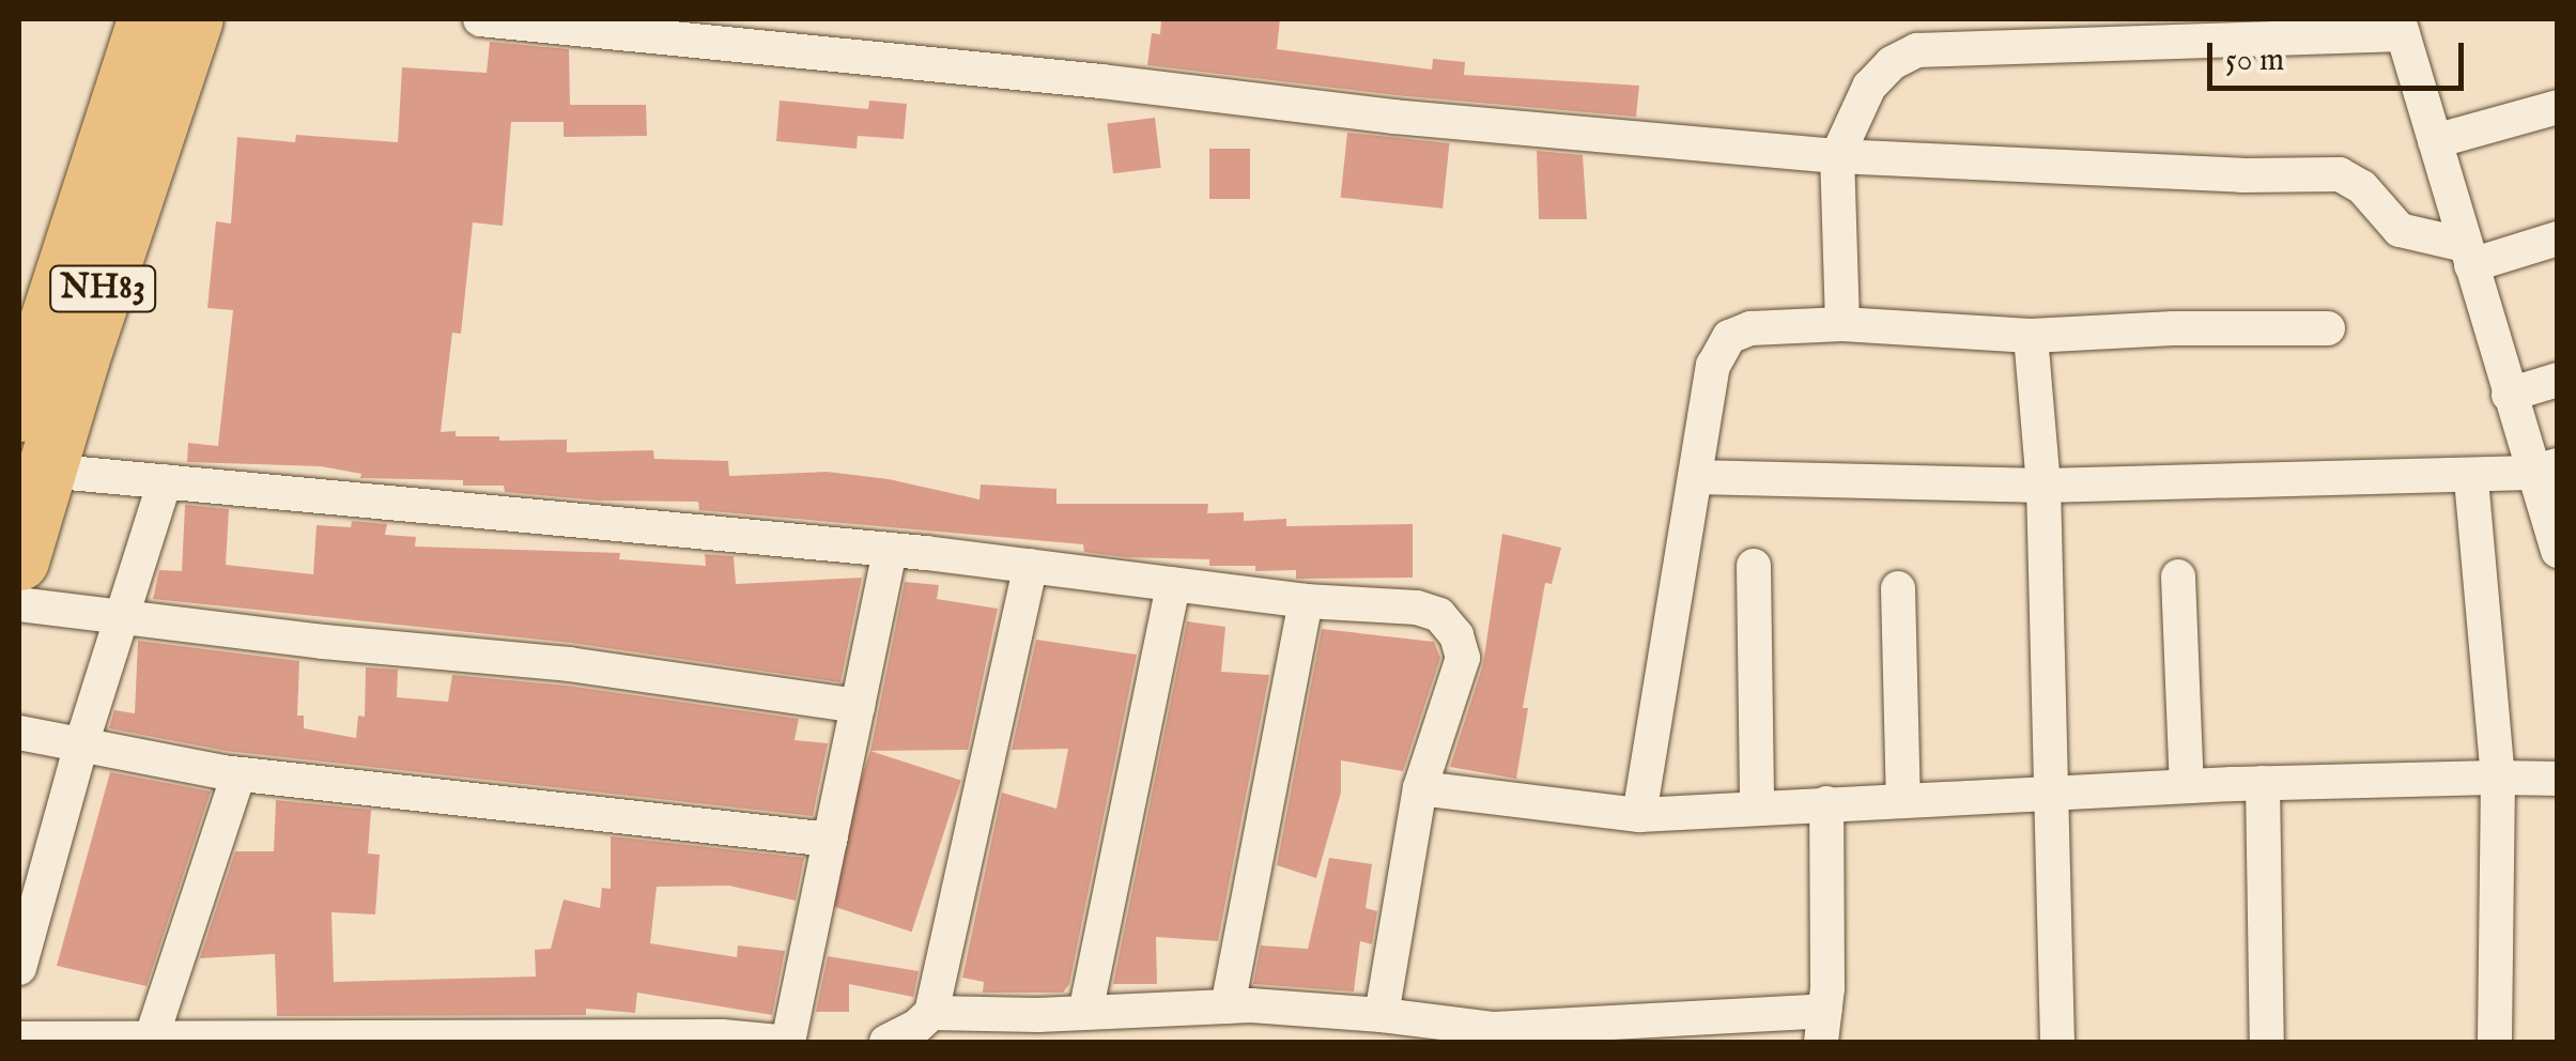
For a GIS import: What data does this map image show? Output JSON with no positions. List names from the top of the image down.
{
  "streets": {
    "highway": ["NH83"]
  },
  "scale_bar": "50 m"
}
